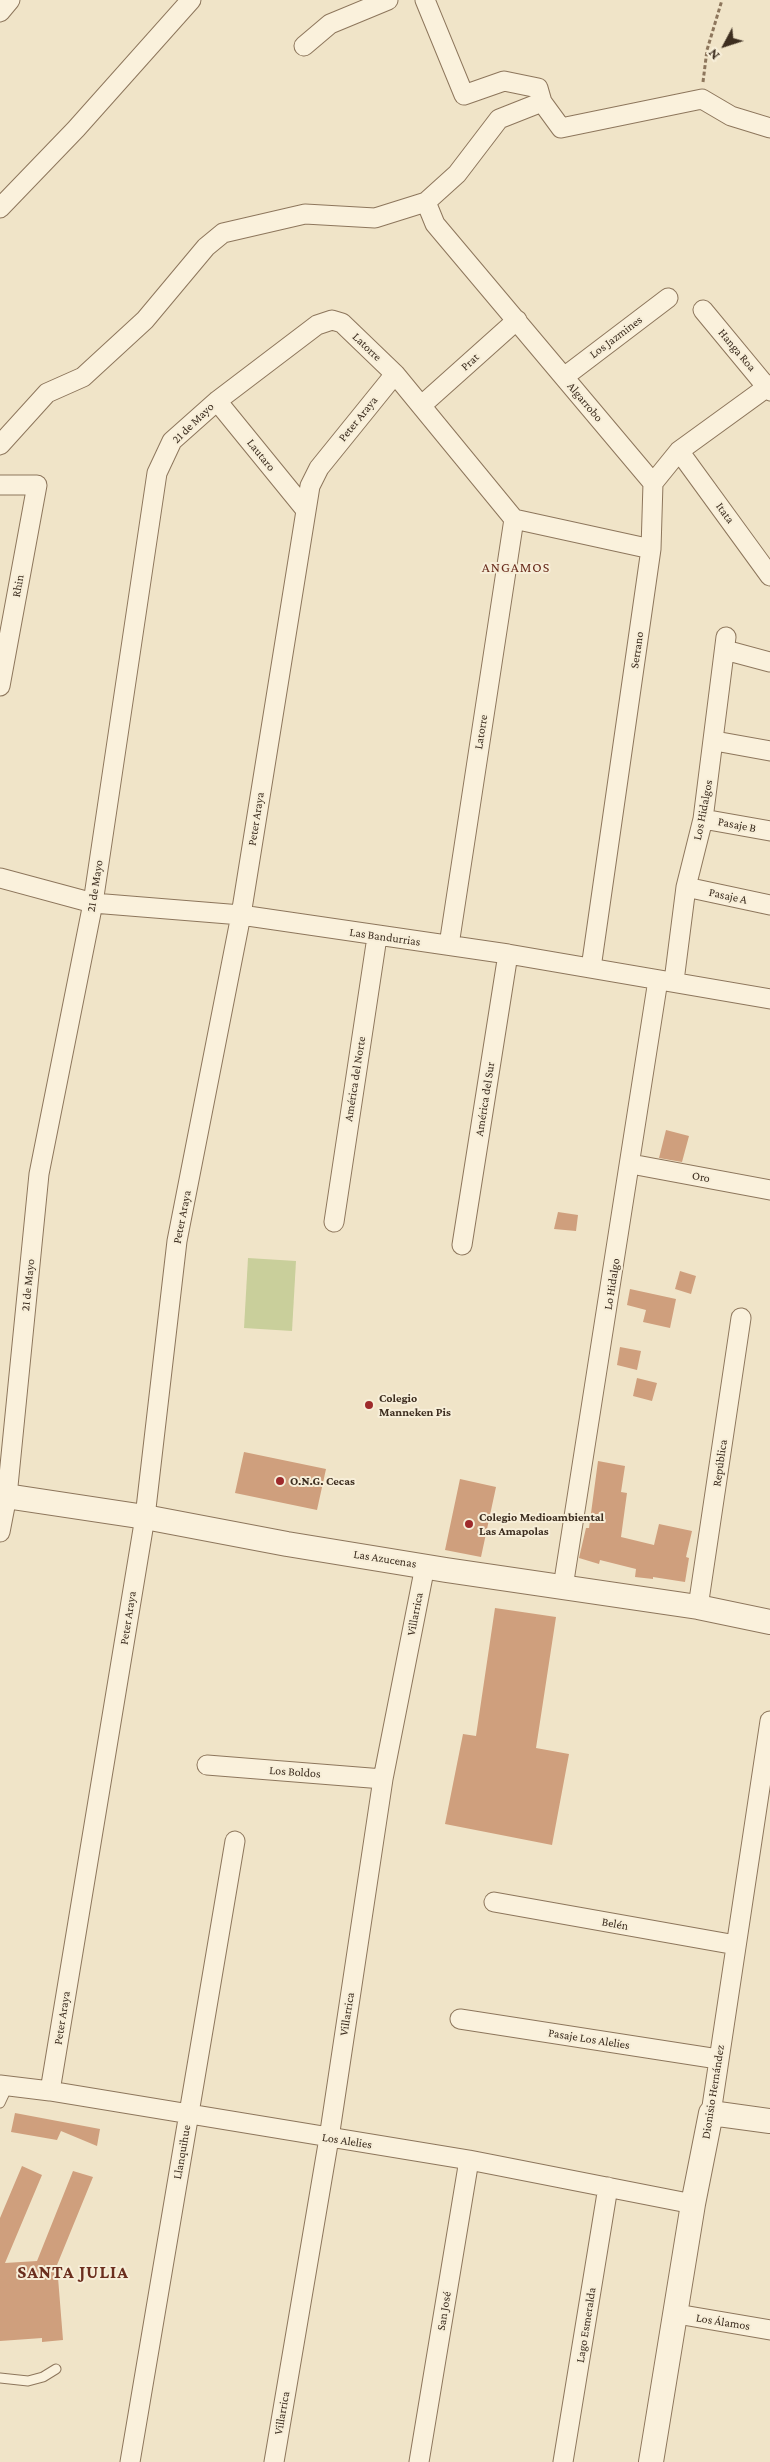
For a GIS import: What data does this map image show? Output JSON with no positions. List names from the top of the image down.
{
  "streets": {
    "street": [
      "Los Jazmines",
      "Latorre",
      "Hanga Roa",
      "Prat",
      "Algarrobo",
      "Peter Araya",
      "21 de Mayo",
      "Lautaro",
      "Itata",
      "Rhin",
      "Serrano",
      "Los Hidalgos",
      "Pasaje B",
      "Pasaje A",
      "Las Bandurrias",
      "América del Norte",
      "América del Sur",
      "Oro",
      "Lo Hidalgo",
      "República",
      "Las Azucenas",
      "Villarrica",
      "Los Boldos",
      "Belén",
      "Pasaje Los Alelies",
      "Dionisio Hernández",
      "Los Alelies",
      "Llanquihue",
      "San José",
      "Los Álamos",
      "Lago Esmeralda"
    ]
  },
  "crossings": [
    ["Los Jazmines", "Algarrobo"],
    ["Latorre", "Prat"],
    ["Latorre", "Peter Araya"],
    ["Latorre", "21 de Mayo"],
    ["Latorre", "Las Bandurrias"],
    ["Prat", "Algarrobo"],
    ["Algarrobo", "Serrano"],
    ["Peter Araya", "Lautaro"],
    ["Peter Araya", "Las Bandurrias"],
    ["Peter Araya", "Las Azucenas"],
    ["Peter Araya", "Los Alelies"],
    ["21 de Mayo", "Lautaro"],
    ["21 de Mayo", "Las Bandurrias"],
    ["21 de Mayo", "Las Azucenas"],
    ["Serrano", "Las Bandurrias"],
    ["Los Hidalgos", "Pasaje B"],
    ["Los Hidalgos", "Pasaje A"],
    ["Los Hidalgos", "Las Bandurrias"],
    ["Los Hidalgos", "Lo Hidalgo"],
    ["Las Bandurrias", "América del Norte"],
    ["Las Bandurrias", "América del Sur"],
    ["Las Bandurrias", "Lo Hidalgo"],
    ["Oro", "Lo Hidalgo"],
    ["Lo Hidalgo", "Las Azucenas"],
    ["República", "Las Azucenas"],
    ["Las Azucenas", "Villarrica"],
    ["Villarrica", "Los Boldos"],
    ["Villarrica", "Los Alelies"],
    ["Belén", "Dionisio Hernández"],
    ["Pasaje Los Alelies", "Dionisio Hernández"],
    ["Dionisio Hernández", "Los Alelies"],
    ["Dionisio Hernández", "Los Álamos"],
    ["Los Alelies", "Llanquihue"],
    ["Los Alelies", "San José"],
    ["Los Alelies", "Lago Esmeralda"]
  ],
  "districts": ["ANGAMOS", "SANTA JULIA"],
  "places": ["Colegio Manneken Pis", "O.N.G. Cecas", "Colegio Medioambiental Las Amapolas"],
  "north": "bottom left"
}
